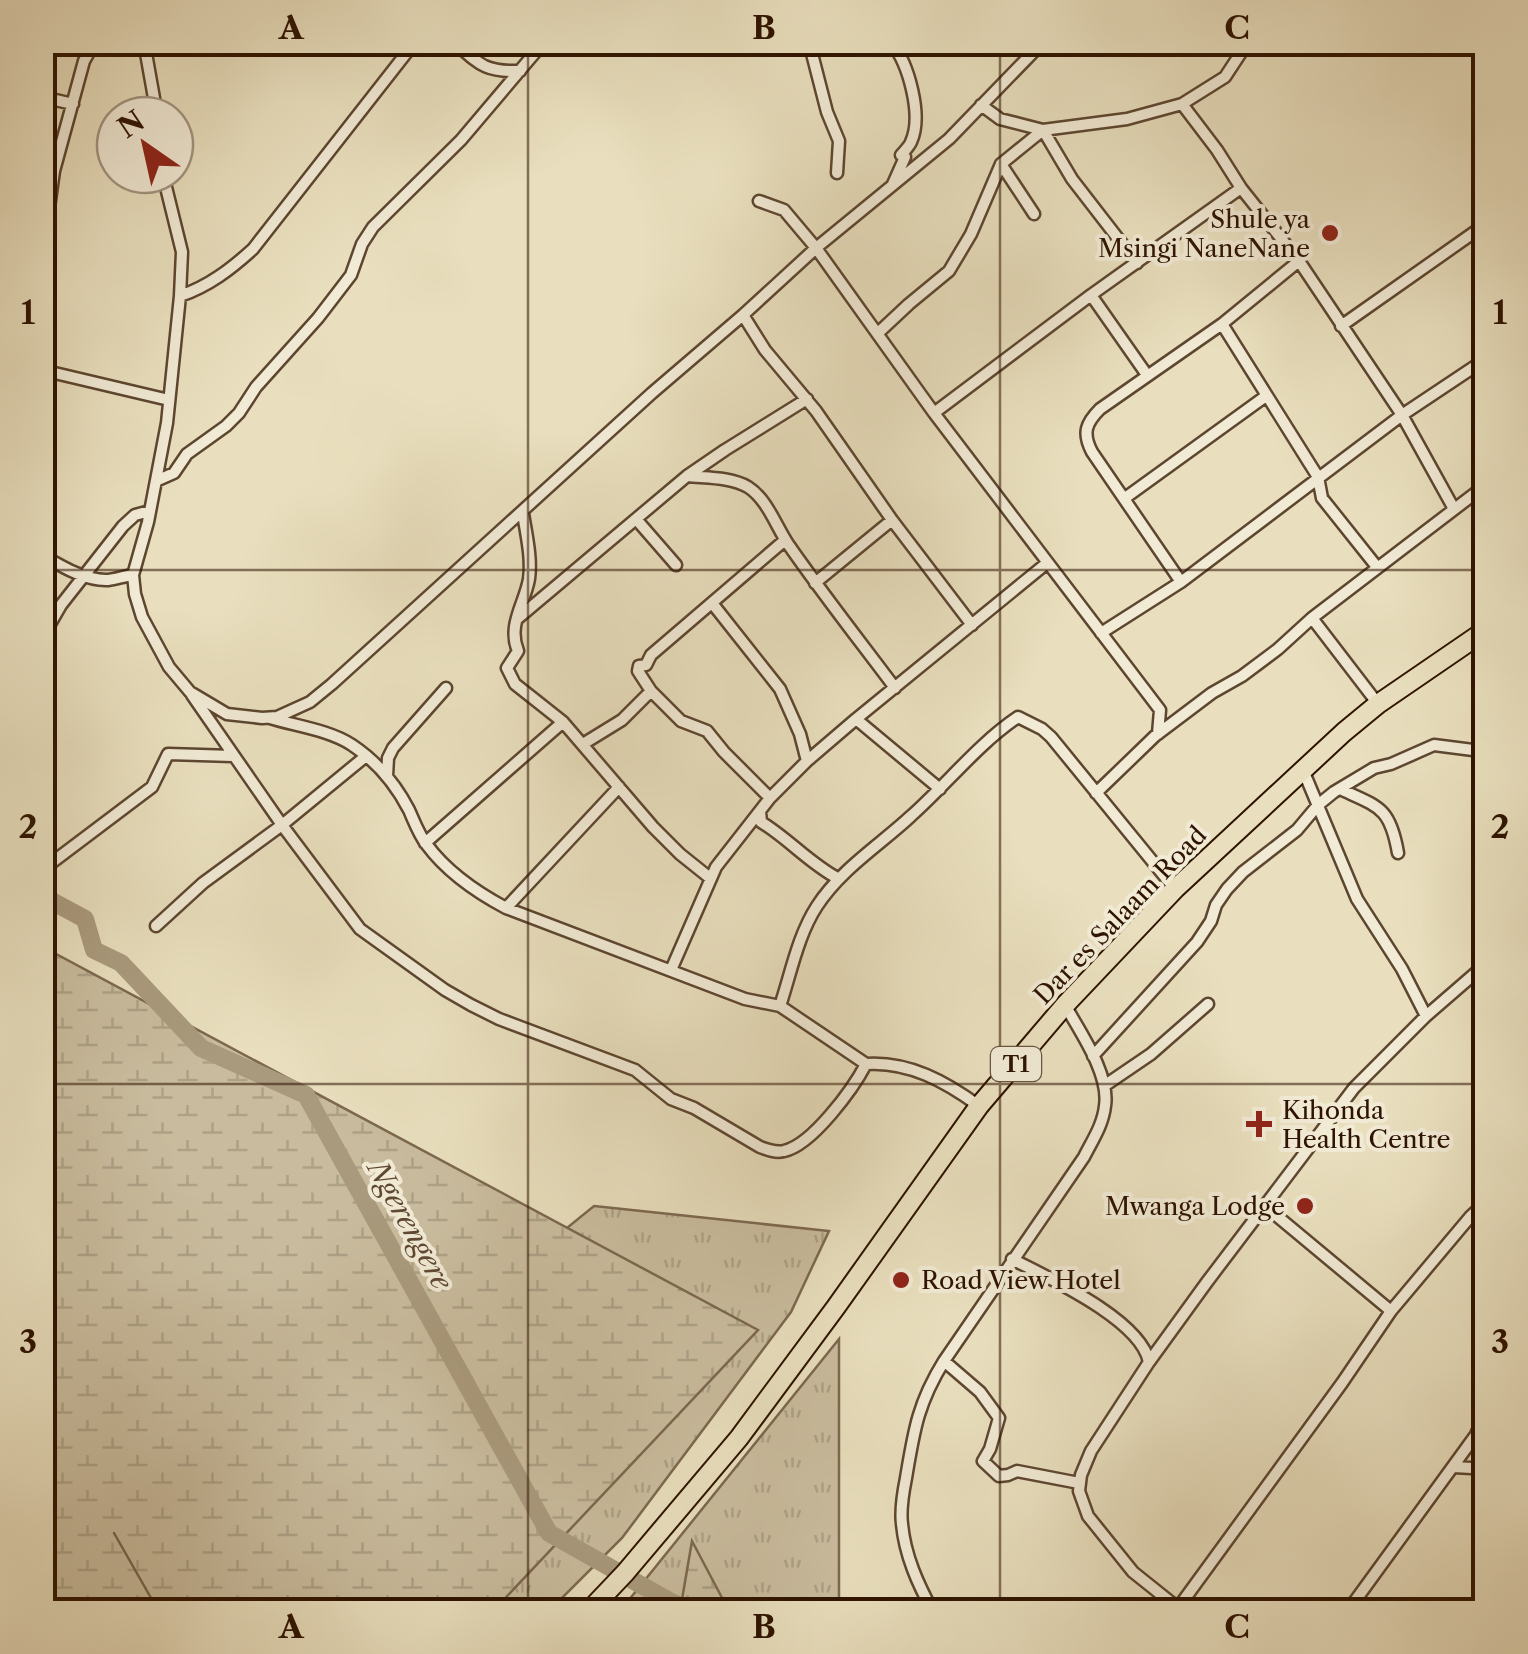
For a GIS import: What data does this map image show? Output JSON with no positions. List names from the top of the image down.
{
  "streets": {
    "highway": ["Dar es Salaam Road", "T1"]
  },
  "water": ["Ngerengere"],
  "places": {
    "other": ["Shule ya Msingi NaneNane", "Mwanga Lodge", "Road View Hotel"],
    "health": ["Kihonda Health Centre"]
  },
  "north": "top left",
  "grid": {
    "columns": ["A", "B", "C"],
    "rows": ["1", "2", "3"]
  }
}
